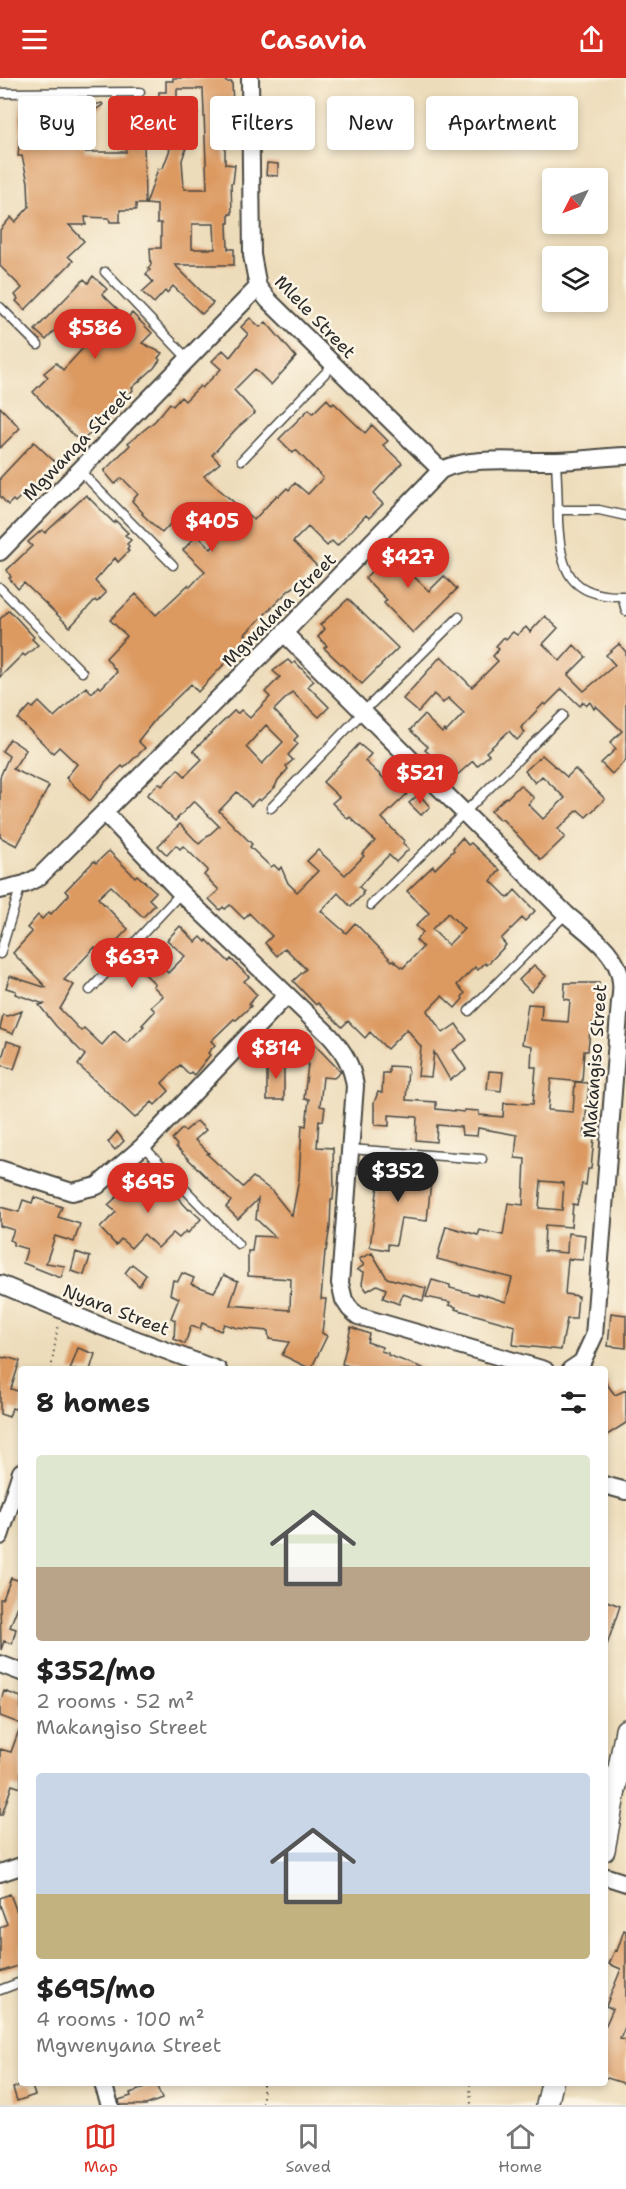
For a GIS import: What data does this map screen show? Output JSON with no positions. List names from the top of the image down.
{
  "streets": {
    "street": [
      "Mlele Street",
      "Mgwanqa Street",
      "Mgwalana Street",
      "Makangiso Street",
      "Nyara Street"
    ]
  },
  "crossings": [
    ["Mlele Street", "Mgwanqa Street"],
    ["Mlele Street", "Mgwalana Street"],
    ["Mgwalana Street", "Makangiso Street"]
  ],
  "north": "bottom left",
  "page": {
    "header": "Casavia",
    "chip": [
      "Buy",
      "Rent",
      "Filters",
      "New",
      "Apartment"
    ],
    "price": [
      "$586",
      "$405",
      "$427",
      "$521",
      "$637",
      "$814",
      "$352",
      "$695"
    ],
    "heading": "8 homes",
    "list": [
      {
        "name": "$352/mo",
        "note": "2 rooms · 52 m² · Makangiso Street"
      },
      {
        "name": "$695/mo",
        "note": "4 rooms · 100 m² · Mgwenyana Street"
      }
    ],
    "tabs": ["Map", "Saved", "Home"]
  }
}
